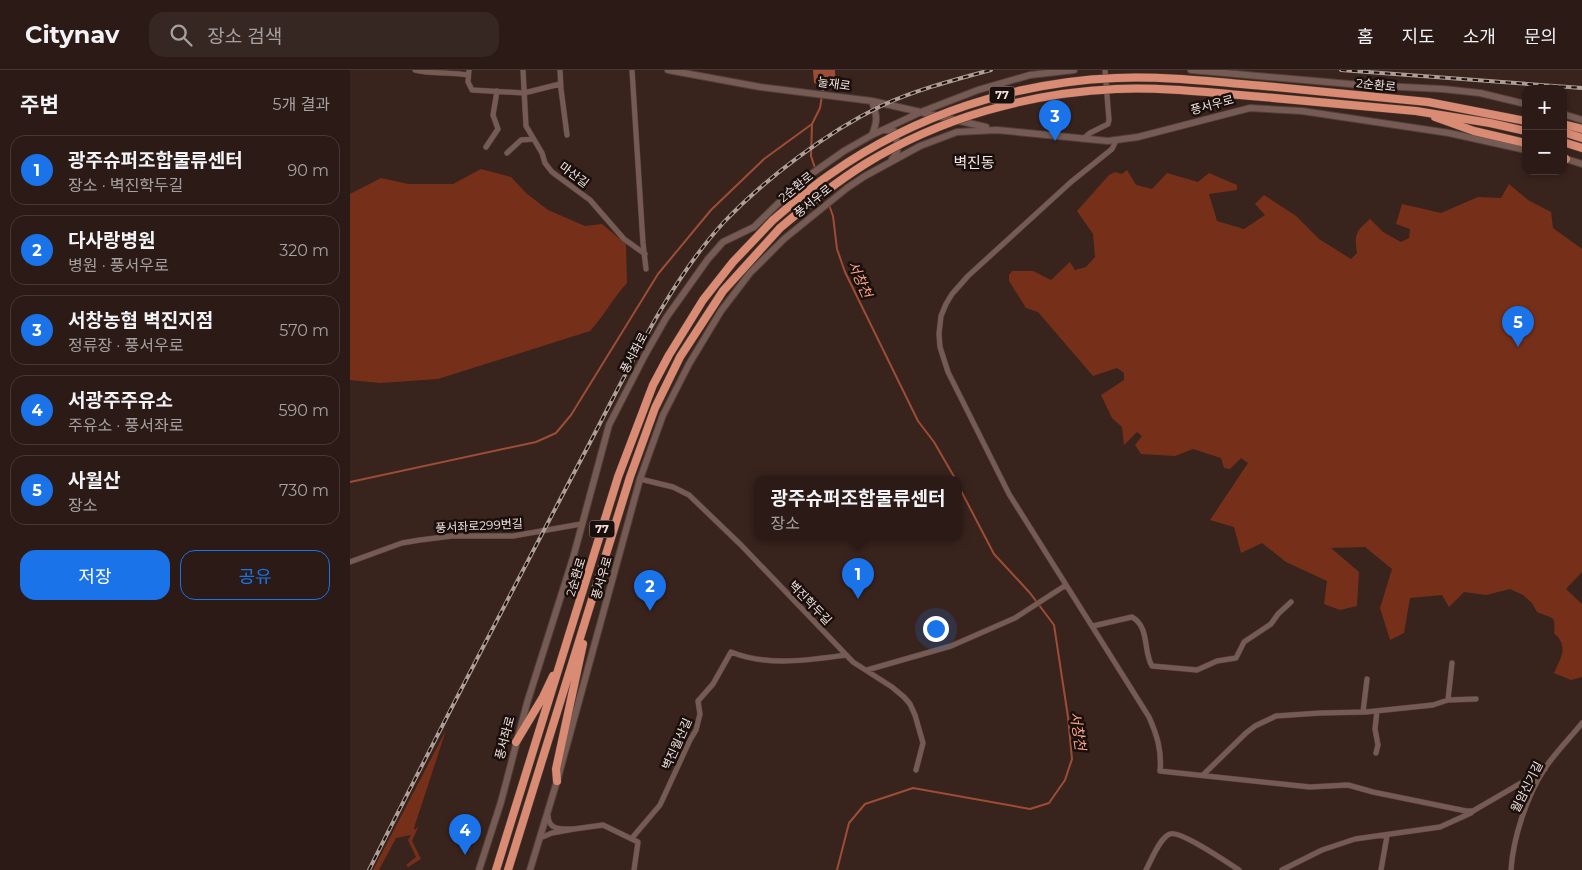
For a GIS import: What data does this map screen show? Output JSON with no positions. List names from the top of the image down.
{
  "streets": {
    "highway": ["2순환로", "77"],
    "street": [
      "눌재로",
      "풍서우로",
      "마산길",
      "풍서좌로",
      "풍서좌로299번길",
      "벽진학두길",
      "벽진월산길",
      "월암신기길"
    ]
  },
  "crossings": [
    ["눌재로", "풍서우로"],
    ["눌재로", "풍서좌로"],
    ["풍서우로", "벽진학두길"],
    ["풍서좌로", "풍서좌로299번길"],
    ["벽진학두길", "벽진월산길"]
  ],
  "districts": ["벽진동"],
  "water": ["서창천"],
  "page": {
    "header": "Citynav",
    "search": "장소 검색",
    "nav": [
      "홈",
      "지도",
      "소개",
      "문의"
    ],
    "heading": ["주변", "5개 결과"],
    "map_buttons": ["+", "−"],
    "pins": [
      "3",
      "5",
      "1",
      "2",
      "4"
    ],
    "list": [
      {
        "mark": "1",
        "name": "광주슈퍼조합물류센터",
        "note": "장소 · 벽진학두길",
        "value": "90 m"
      },
      {
        "mark": "2",
        "name": "다사랑병원",
        "note": "병원 · 풍서우로",
        "value": "320 m"
      },
      {
        "mark": "3",
        "name": "서창농협 벽진지점",
        "note": "정류장 · 풍서우로",
        "value": "570 m"
      },
      {
        "mark": "4",
        "name": "서광주주유소",
        "note": "주유소 · 풍서좌로",
        "value": "590 m"
      },
      {
        "mark": "5",
        "name": "사월산",
        "note": "장소",
        "value": "730 m"
      }
    ],
    "popup": ["광주슈퍼조합물류센터", "장소"],
    "buttons": ["저장", "공유"]
  }
}
